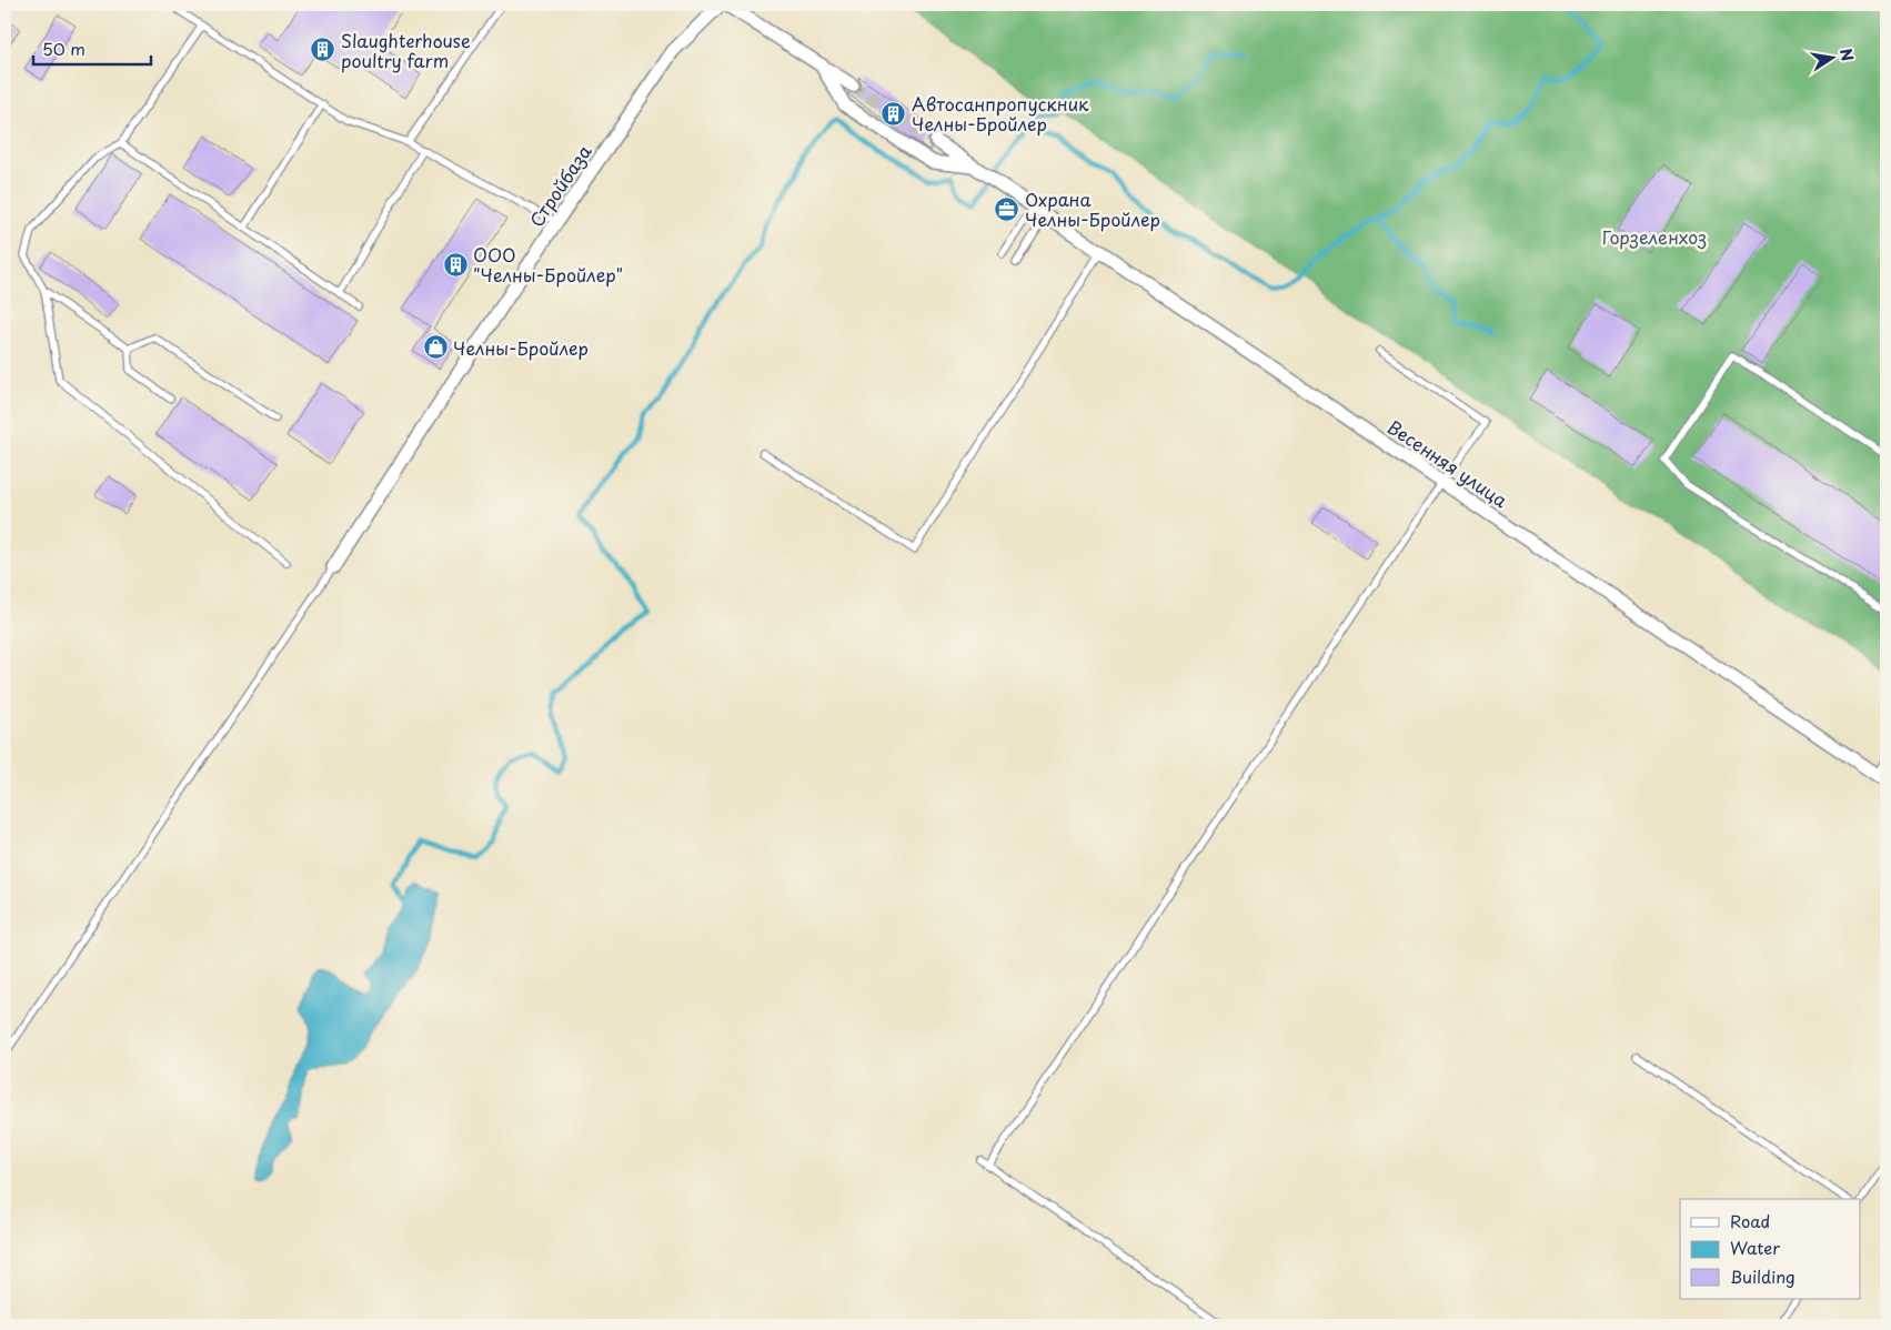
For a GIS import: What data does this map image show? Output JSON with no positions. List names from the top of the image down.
{
  "streets": {
    "street": ["Стройбаза", "Весенняя улица"]
  },
  "parks": ["Горзеленхоз"],
  "places": {
    "building": ["Slaughterhouse poultry farm", "Автосанпропускник Челны-Бройлер", "ООО \"Челны-Бройлер\""],
    "office": ["Охрана Челны-Бройлер"],
    "shop": ["Челны-Бройлер"]
  },
  "legend": ["Road", "Water", "Building"],
  "scale_bar": "50 m",
  "north": "right"
}
